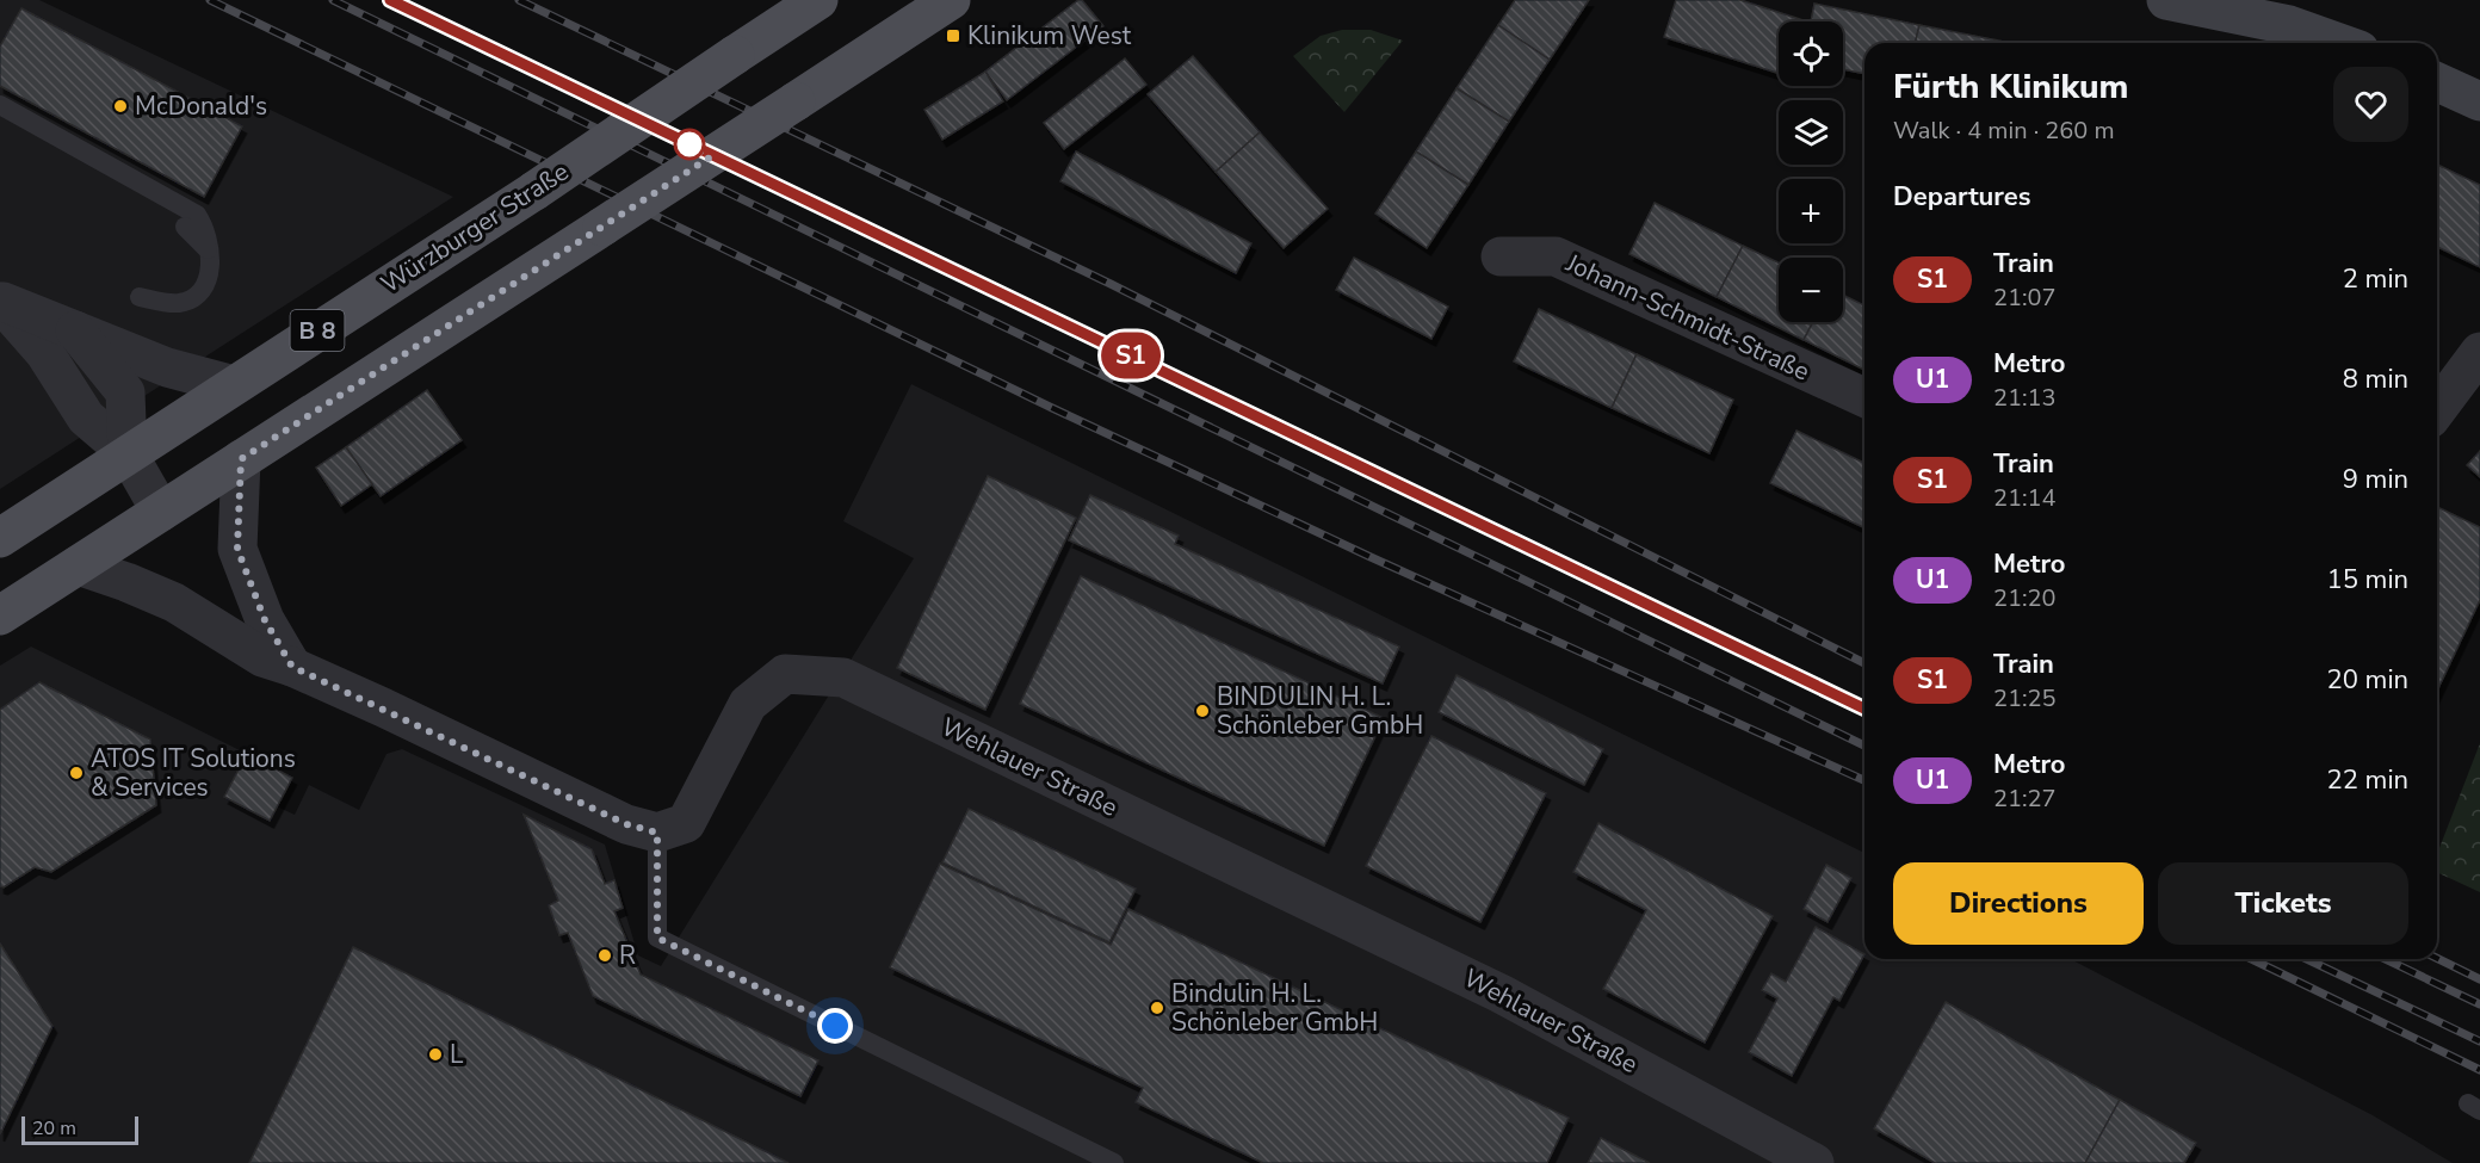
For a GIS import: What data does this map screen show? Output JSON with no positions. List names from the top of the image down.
{
  "streets": {
    "main road": ["Würzburger Straße", "B 8"],
    "street": ["Johann-Schmidt-Straße", "Wehlauer Straße"]
  },
  "places": {
    "transit": ["Klinikum West"],
    "other": [
      "McDonald's",
      "BINDULIN H. L. Schönleber GmbH",
      "ATOS IT Solutions & Services",
      "R",
      "Bindulin H. L. Schönleber GmbH",
      "L"
    ]
  },
  "scale_bar": "20 m",
  "page": {
    "on_map": "S1",
    "map_buttons": ["+", "−"],
    "heading": [
      ["Fürth Klinikum", "Walk · 4 min · 260 m"],
      "Departures"
    ],
    "list": [
      {
        "mark": "S1",
        "name": "Train",
        "note": "21:07",
        "value": "2 min"
      },
      {
        "mark": "U1",
        "name": "Metro",
        "note": "21:13",
        "value": "8 min"
      },
      {
        "mark": "S1",
        "name": "Train",
        "note": "21:14",
        "value": "9 min"
      },
      {
        "mark": "U1",
        "name": "Metro",
        "note": "21:20",
        "value": "15 min"
      },
      {
        "mark": "S1",
        "name": "Train",
        "note": "21:25",
        "value": "20 min"
      },
      {
        "mark": "U1",
        "name": "Metro",
        "note": "21:27",
        "value": "22 min"
      }
    ],
    "buttons": ["Directions", "Tickets"],
    "scale": "20 m"
  }
}
